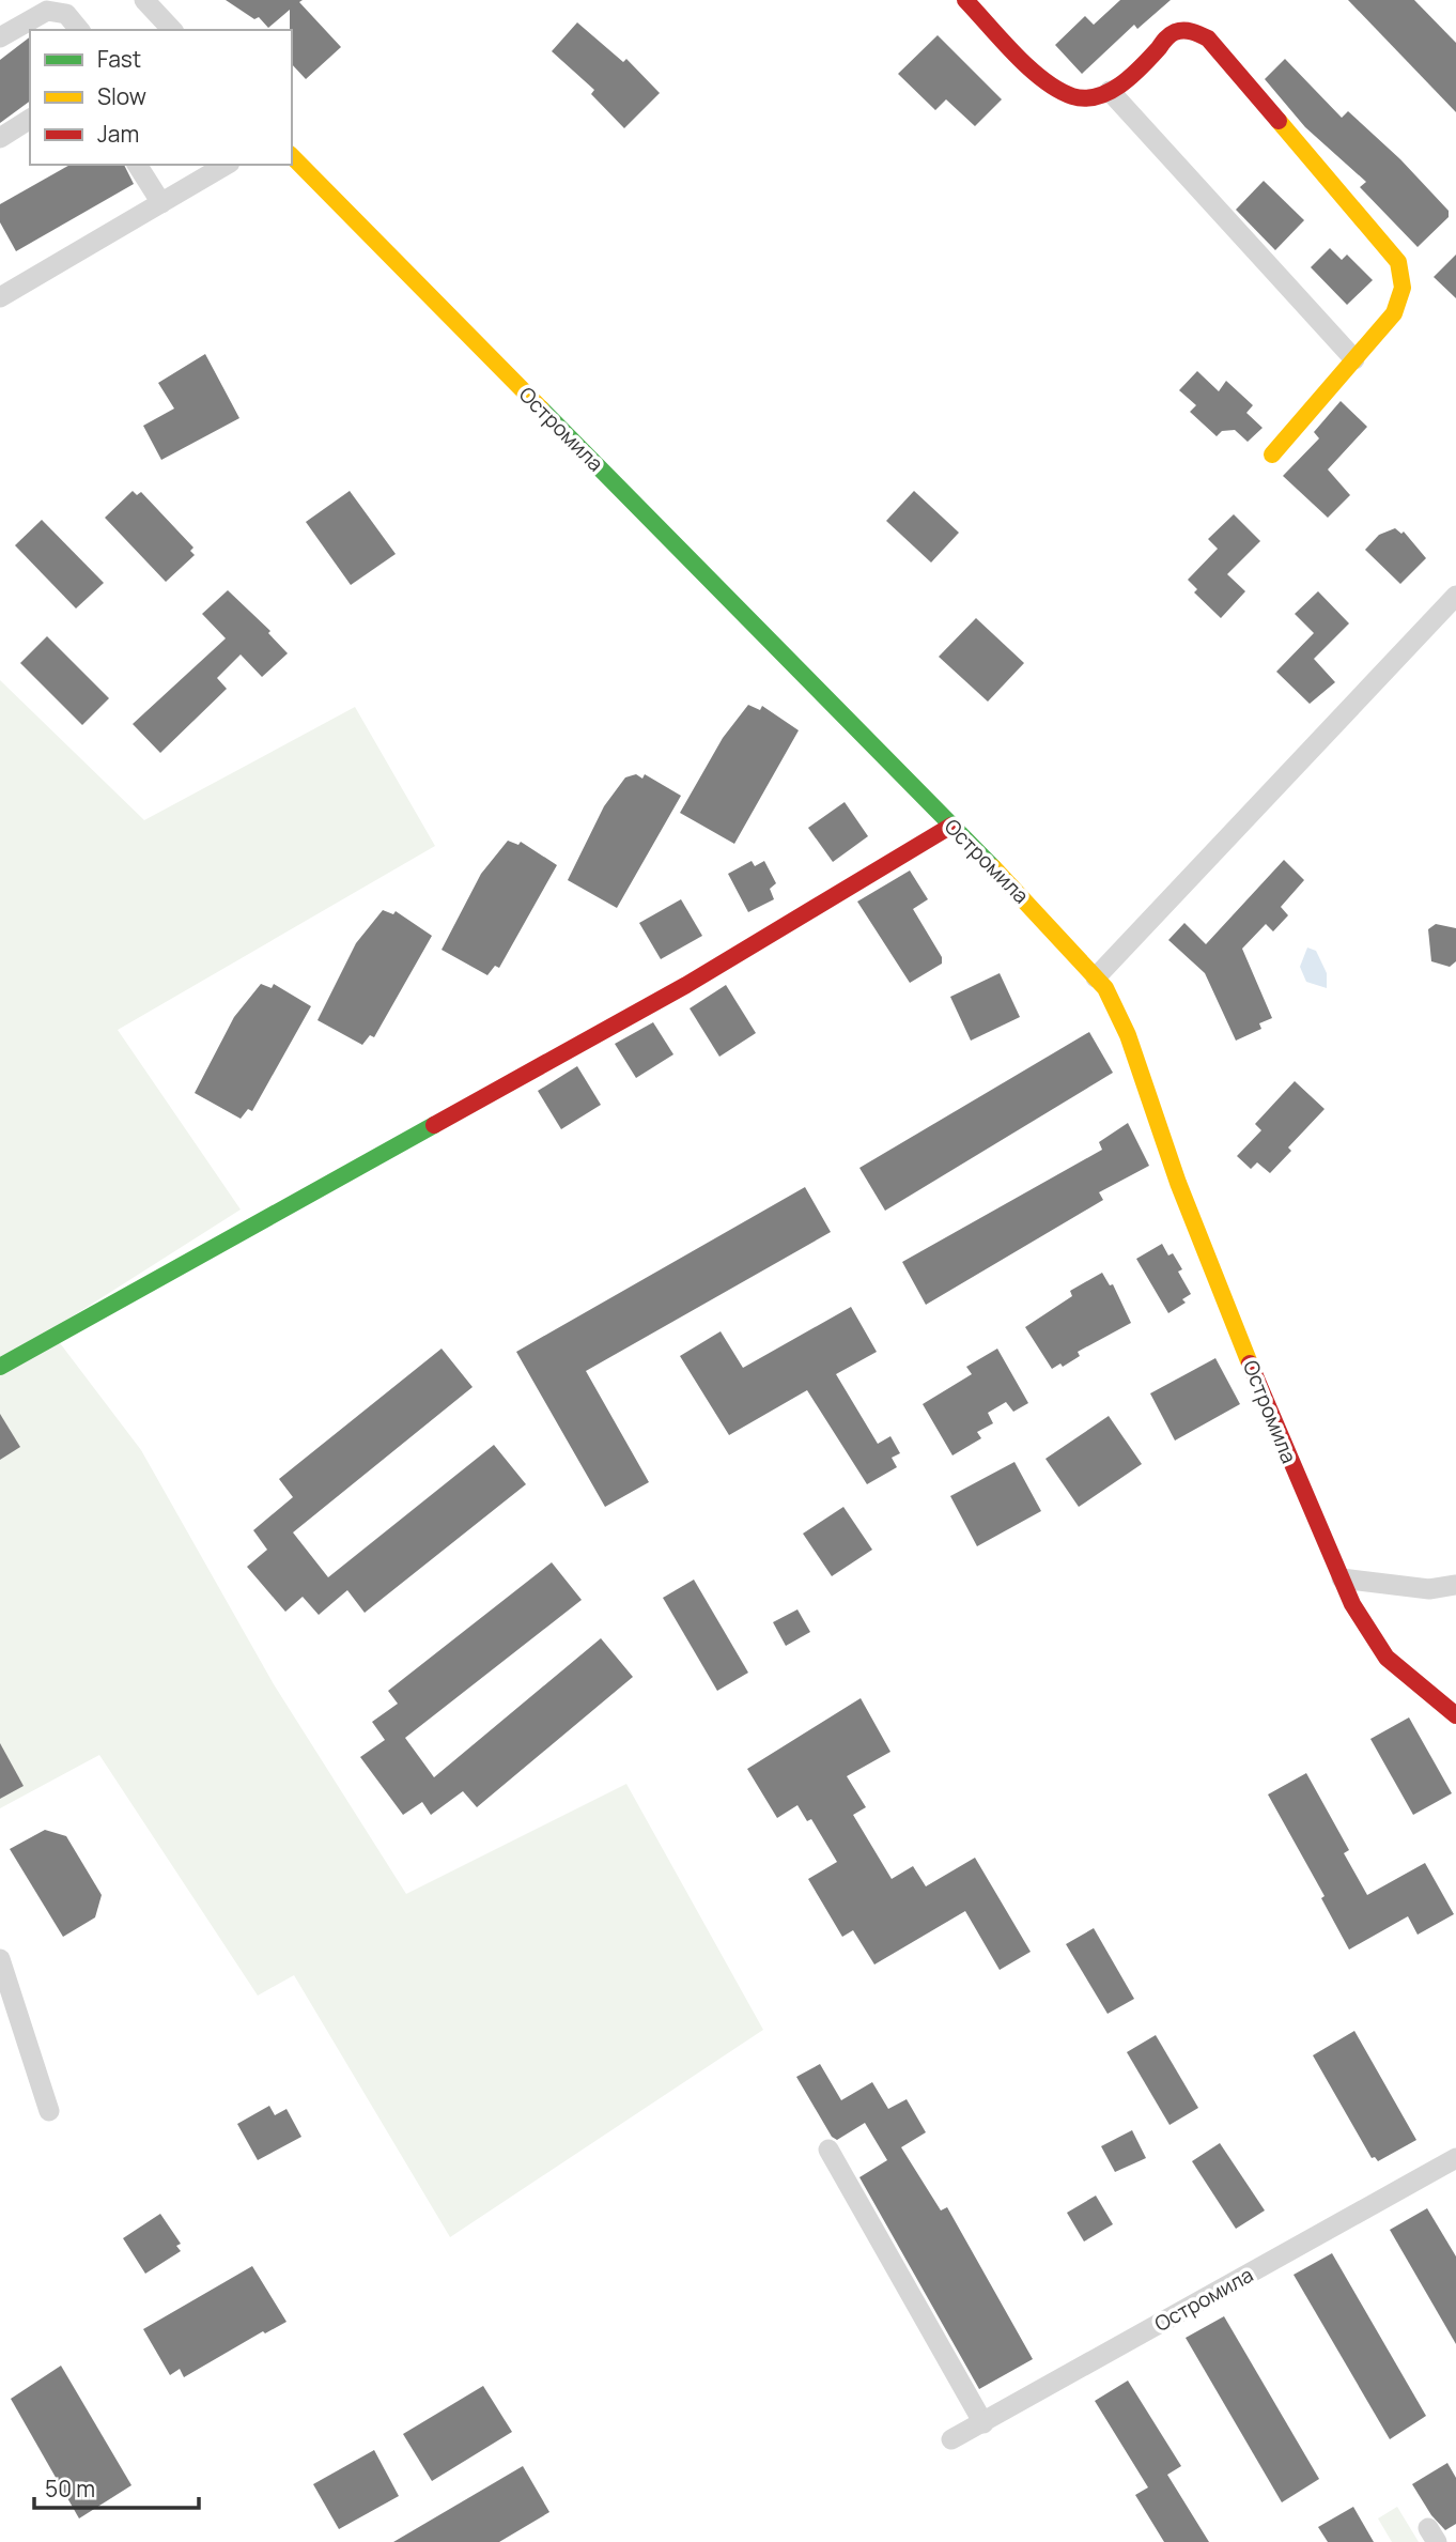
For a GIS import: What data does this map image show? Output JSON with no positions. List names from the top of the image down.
{
  "streets": {
    "street": ["Остромила"]
  },
  "legend": ["Fast", "Slow", "Jam"],
  "scale_bar": "50 m"
}
